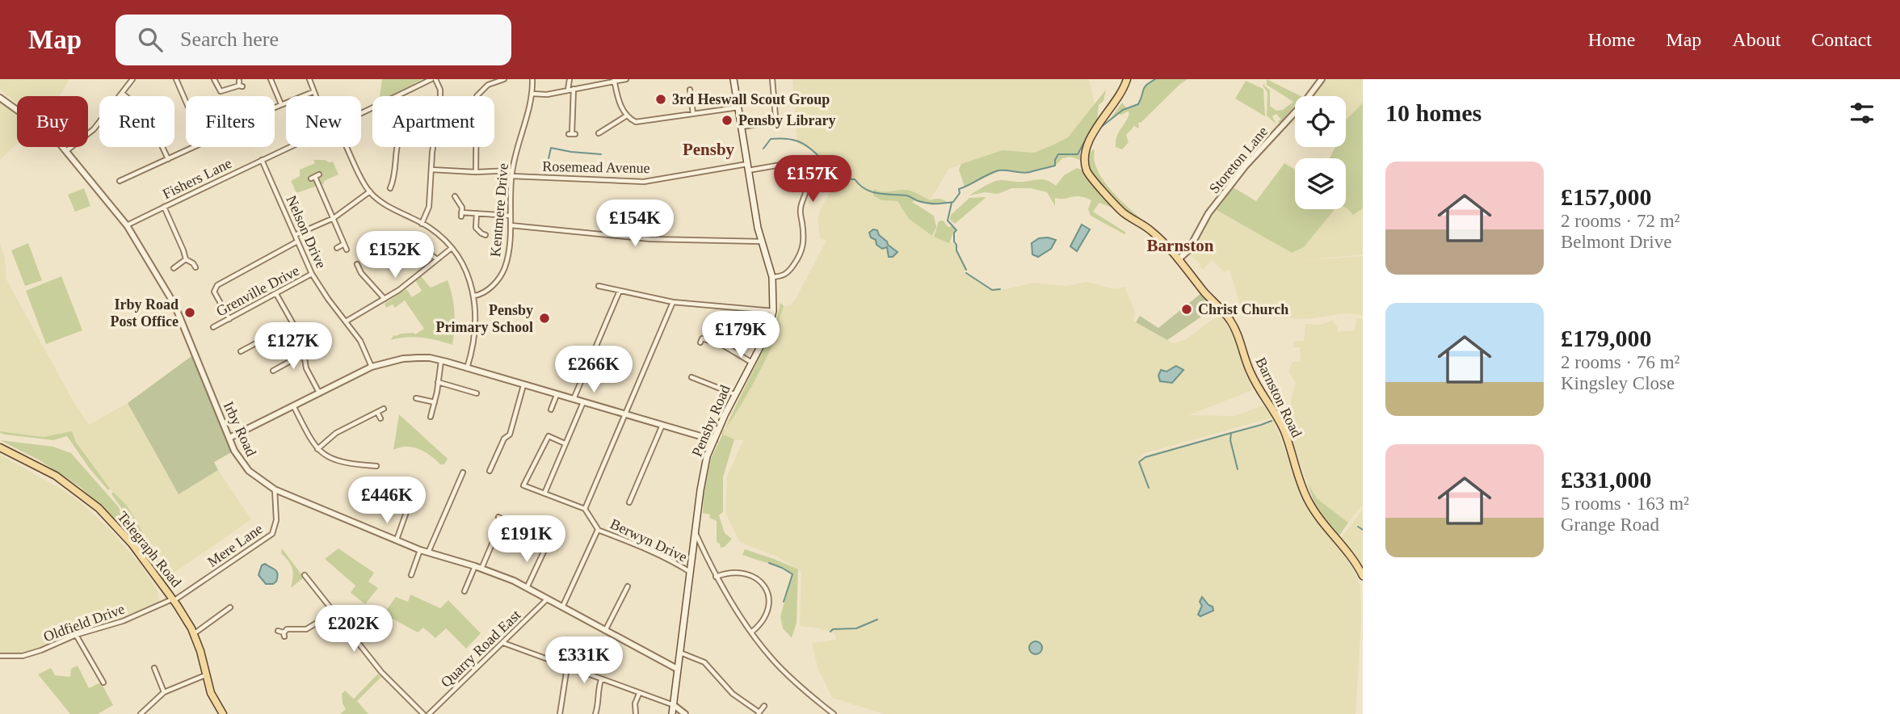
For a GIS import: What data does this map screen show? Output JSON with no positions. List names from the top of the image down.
{
  "streets": {
    "main road": ["Barnston Road", "Pensby Road", "Telegraph Road"],
    "street": [
      "Storeton Lane",
      "Rosemead Avenue",
      "Fishers Lane",
      "Kentmere Drive",
      "Nelson Drive",
      "Grenville Drive",
      "Irby Road",
      "Berwyn Drive",
      "Mere Lane",
      "Oldfield Drive",
      "Quarry Road East"
    ]
  },
  "crossings": [
    ["Storeton Lane", "Barnston Road"],
    ["Rosemead Avenue", "Kentmere Drive"],
    ["Rosemead Avenue", "Pensby Road"],
    ["Fishers Lane", "Nelson Drive"],
    ["Fishers Lane", "Irby Road"],
    ["Nelson Drive", "Grenville Drive"],
    ["Pensby Road", "Irby Road"],
    ["Pensby Road", "Berwyn Drive"],
    ["Irby Road", "Mere Lane"],
    ["Irby Road", "Quarry Road East"],
    ["Mere Lane", "Telegraph Road"],
    ["Mere Lane", "Oldfield Drive"],
    ["Telegraph Road", "Oldfield Drive"]
  ],
  "districts": ["Pensby", "Barnston"],
  "places": [
    "3rd Heswall Scout Group",
    "Pensby Library",
    "Christ Church",
    "Irby Road Post Office",
    "Pensby Primary School"
  ],
  "page": {
    "header": "Map",
    "search": "Search here",
    "nav": [
      "Home",
      "Map",
      "About",
      "Contact"
    ],
    "heading": "10 homes",
    "chip": [
      "Buy",
      "Rent",
      "Filters",
      "New",
      "Apartment"
    ],
    "list": [
      {
        "name": "£157,000",
        "note": "2 rooms · 72 m² · Belmont Drive"
      },
      {
        "name": "£179,000",
        "note": "2 rooms · 76 m² · Kingsley Close"
      },
      {
        "name": "£331,000",
        "note": "5 rooms · 163 m² · Grange Road"
      }
    ],
    "price": [
      "£157K",
      "£154K",
      "£152K",
      "£179K",
      "£127K",
      "£266K",
      "£446K",
      "£191K",
      "£202K",
      "£331K"
    ]
  }
}
